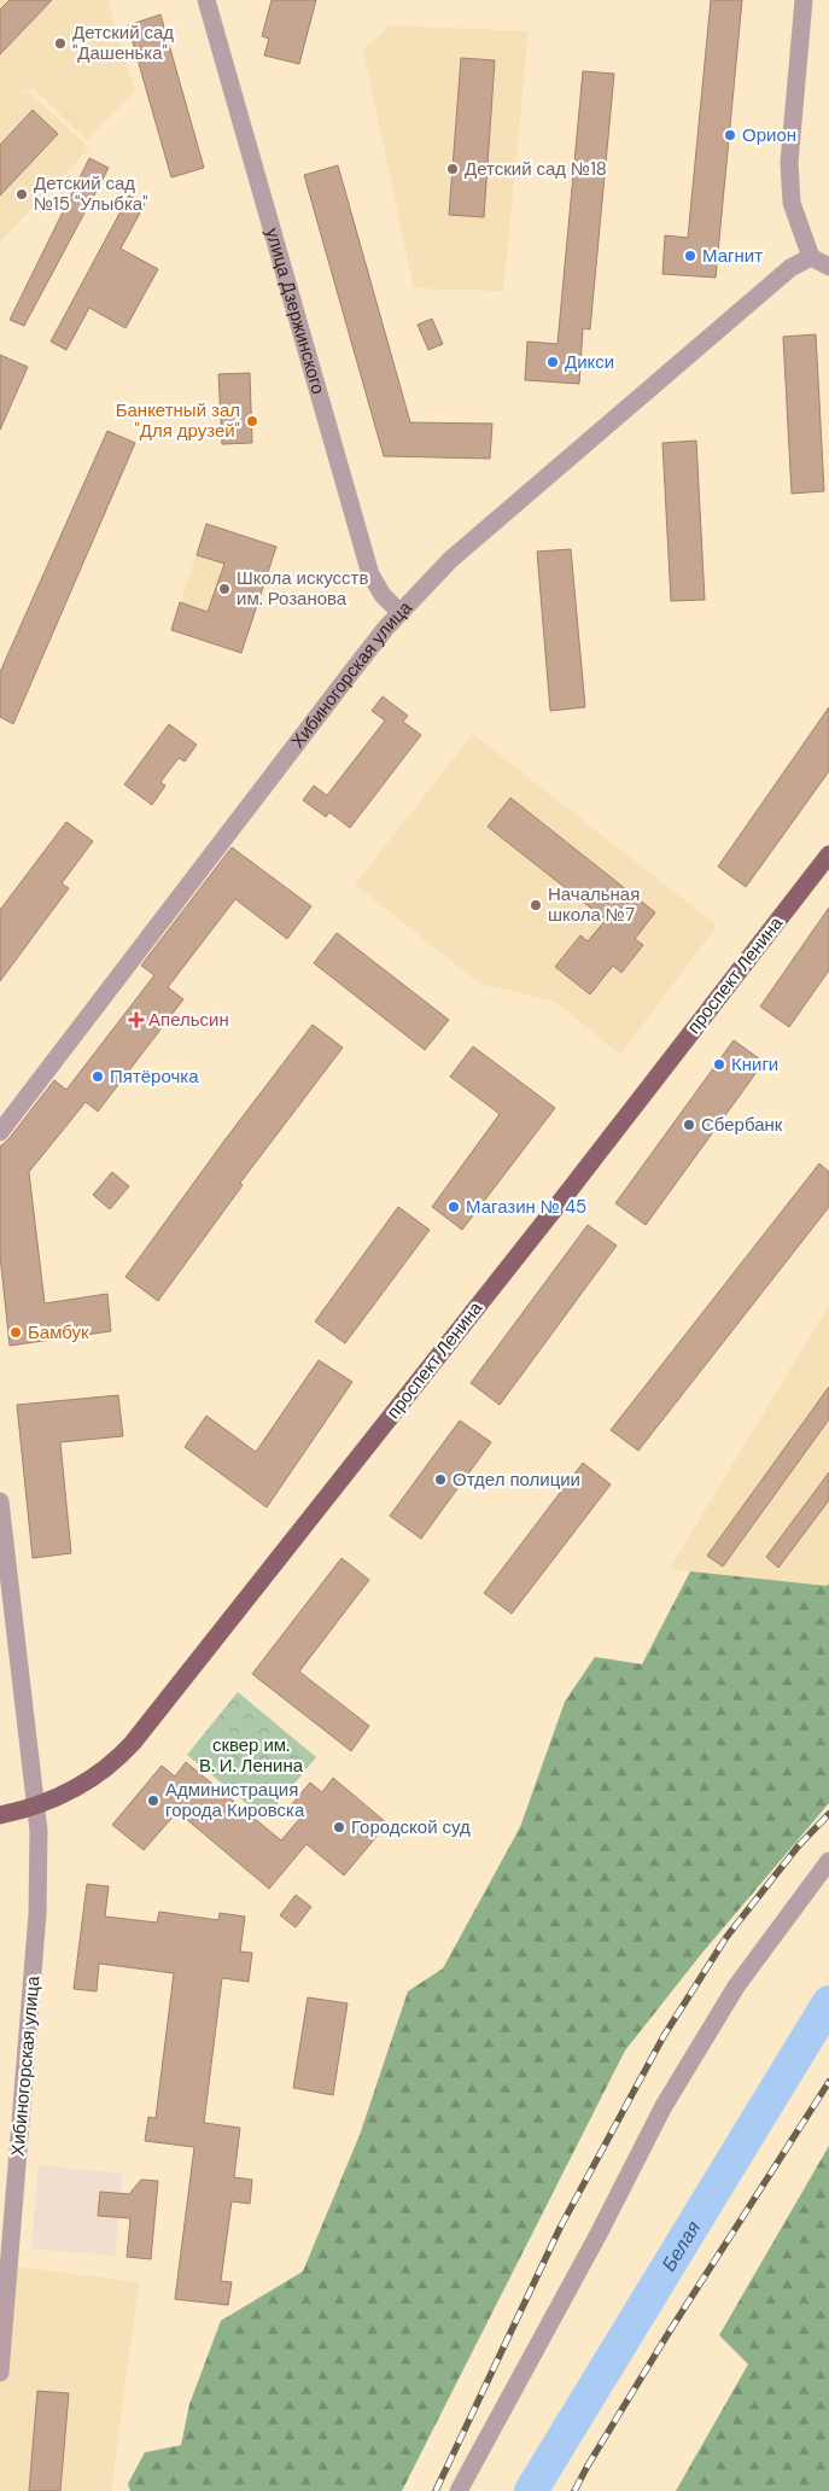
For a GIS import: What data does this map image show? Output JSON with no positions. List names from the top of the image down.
{
  "streets": {
    "main road": ["проспект Ленина"],
    "street": ["улица Дзержинского", "Хибиногорская улица"]
  },
  "crossings": [
    ["улица Дзержинского", "Хибиногорская улица"],
    ["Хибиногорская улица", "проспект Ленина"]
  ],
  "water": ["Белая"],
  "parks": ["сквер им. В. И. Ленина"],
  "places": {
    "other": [
      "Детский сад \"Дашенька\"",
      "Орион",
      "Детский сад №18",
      "Детский сад №15 \"Улыбка\"",
      "Магнит",
      "Дикси",
      "Банкетный зал \"Для друзей\"",
      "Школа искусств им. Розанова",
      "Начальная школа №7",
      "Книги",
      "Пятёрочка",
      "Сбербанк",
      "Магазин № 45",
      "Бамбук",
      "Отдел полиции",
      "Администрация города Кировска",
      "Городской суд"
    ],
    "health": ["Апельсин"]
  }
}
